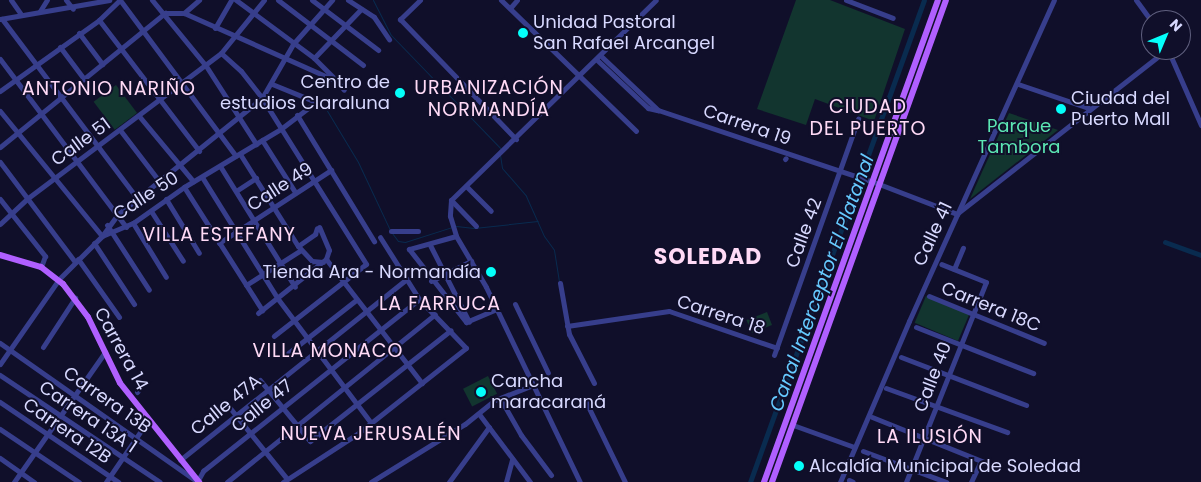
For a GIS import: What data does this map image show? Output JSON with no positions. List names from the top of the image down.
{
  "streets": {
    "main road": ["Carrera 14"],
    "street": [
      "Carrera 19",
      "Calle 51",
      "Calle 49",
      "Calle 50",
      "Calle 42",
      "Calle 41",
      "Carrera 18C",
      "Carrera 18",
      "Calle 40",
      "Carrera 13B",
      "Calle 47A",
      "Calle 47",
      "Carrera 13A 1",
      "Carrera 12B"
    ]
  },
  "crossings": [
    ["Carrera 19", "Calle 42"],
    ["Carrera 19", "Calle 41"],
    ["Calle 50", "Carrera 14"],
    ["Calle 50", "Carrera 13B"],
    ["Calle 42", "Carrera 18"],
    ["Carrera 18C", "Calle 40"],
    ["Carrera 14", "Carrera 13B"],
    ["Carrera 14", "Calle 47A"],
    ["Carrera 14", "Calle 47"],
    ["Carrera 13B", "Calle 47"]
  ],
  "districts": [
    "URBANIZACIÓN NORMANDÍA",
    "ANTONIO NARIÑO",
    "CIUDAD DEL PUERTO",
    "VILLA ESTEFANY",
    "SOLEDAD",
    "LA FARRUCA",
    "VILLA MONACO",
    "NUEVA JERUSALÉN",
    "LA ILUSIÓN"
  ],
  "water": ["Canal Interceptor El Platanal"],
  "parks": ["Parque Tambora"],
  "places": [
    "Unidad Pastoral San Rafael Arcangel",
    "Centro de estudios Claraluna",
    "Ciudad del Puerto Mall",
    "Tienda Ara - Normandía",
    "Cancha maracaraná",
    "Alcaldía Municipal de Soledad"
  ],
  "north": "top right"
}
